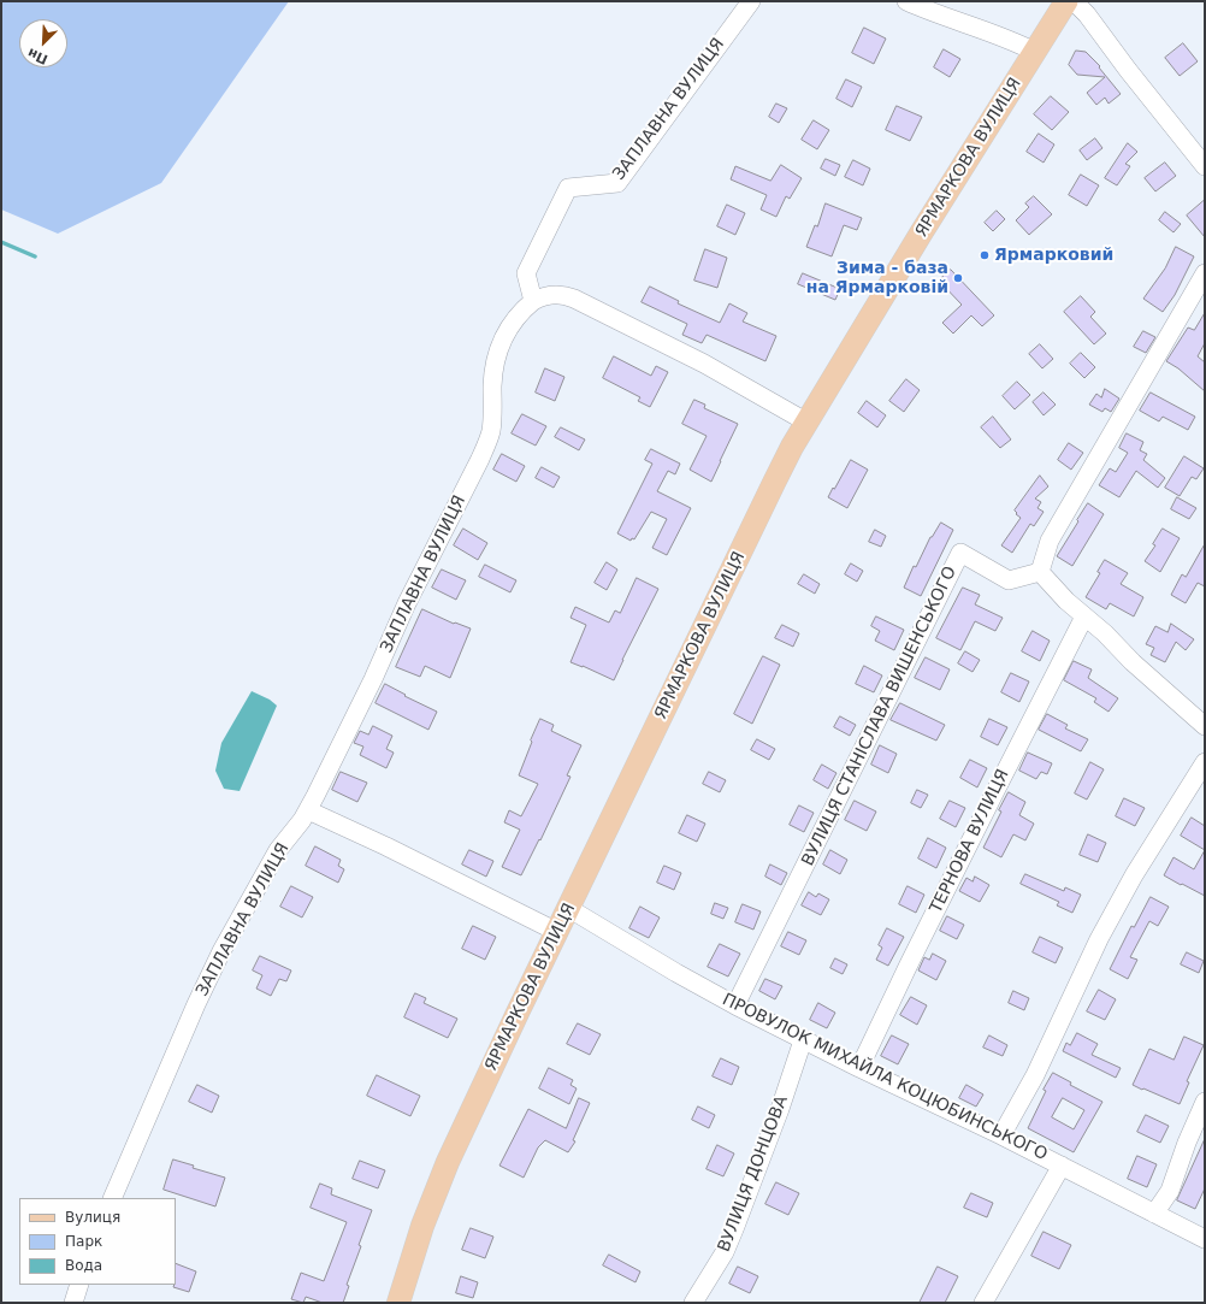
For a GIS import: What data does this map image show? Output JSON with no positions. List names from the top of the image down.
{
  "streets": {
    "main road": ["ЯРМАРКОВА ВУЛИЦЯ"],
    "street": [
      "ЗАПЛАВНА ВУЛИЦЯ",
      "ВУЛИЦЯ СТАНІСЛАВА ВИШЕНСЬКОГО",
      "ТЕРНОВА ВУЛИЦЯ",
      "ПРОВУЛОК МИХАЙЛА КОЦЮБИНСЬКОГО",
      "ВУЛИЦЯ ДОНЦОВА"
    ]
  },
  "crossings": [
    ["ЯРМАРКОВА ВУЛИЦЯ", "ПРОВУЛОК МИХАЙЛА КОЦЮБИНСЬКОГО"],
    ["ВУЛИЦЯ СТАНІСЛАВА ВИШЕНСЬКОГО", "ПРОВУЛОК МИХАЙЛА КОЦЮБИНСЬКОГО"],
    ["ТЕРНОВА ВУЛИЦЯ", "ПРОВУЛОК МИХАЙЛА КОЦЮБИНСЬКОГО"],
    ["ПРОВУЛОК МИХАЙЛА КОЦЮБИНСЬКОГО", "ВУЛИЦЯ ДОНЦОВА"]
  ],
  "places": ["Ярмарковий", "Зима - база на Ярмарковій"],
  "legend": ["Вулиця", "Парк", "Вода"],
  "north": "bottom left"
}
